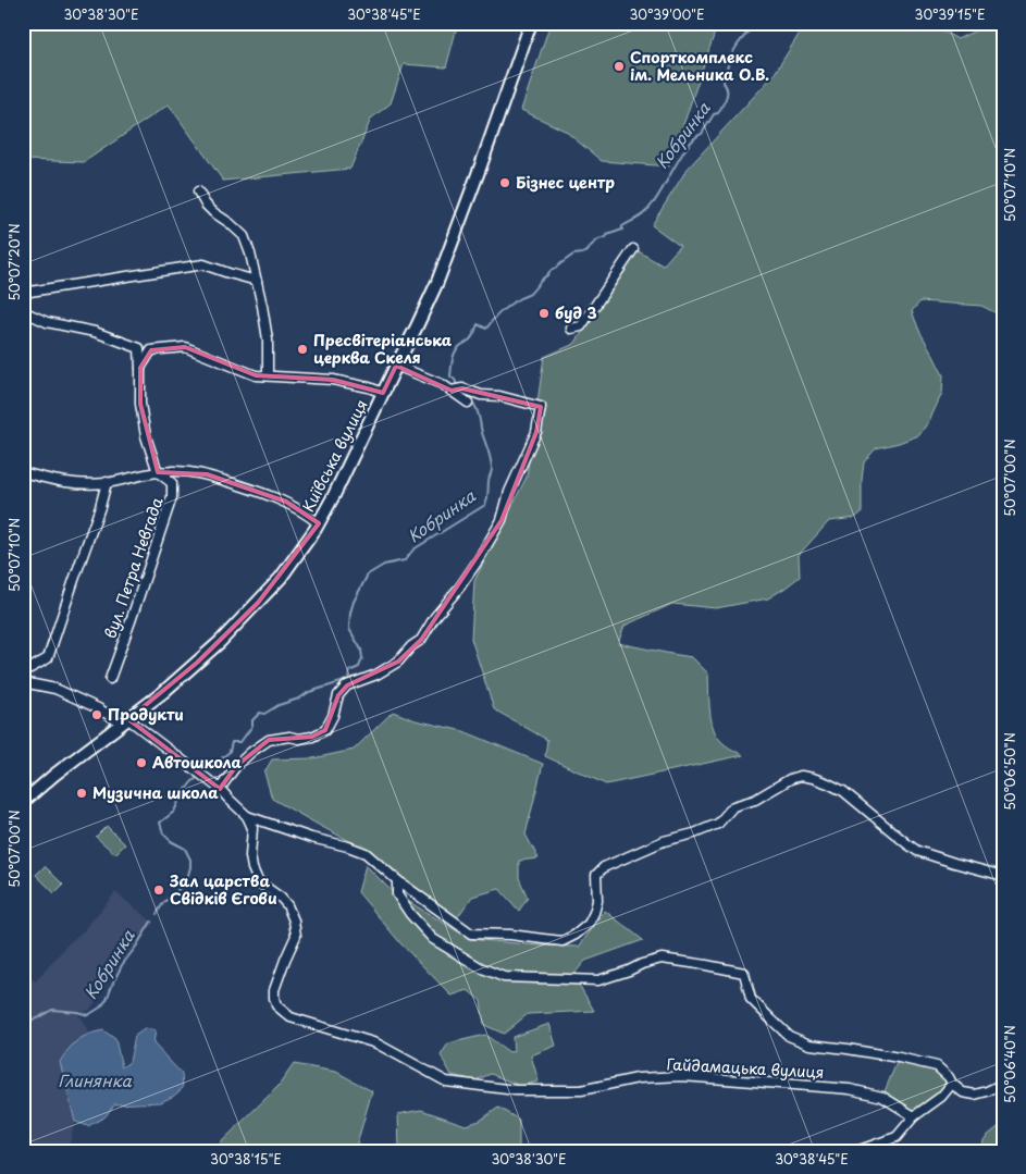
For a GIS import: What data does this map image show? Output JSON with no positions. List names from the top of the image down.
{
  "streets": {
    "main road": ["Київська вулиця"],
    "street": ["вул. Петра Невгада", "Гайдамацька вулиця"]
  },
  "crossings": [
    ["Київська вулиця", "Гайдамацька вулиця"]
  ],
  "water": ["Кобринка", "Глинянка"],
  "places": [
    "Спорткомплекс ім. Мельника О.В.",
    "Бізнес центр",
    "буд 3",
    "Пресвітеріанська церква Скеля",
    "Продукти",
    "Автошкола",
    "Музична школа",
    "Зал царства Свідків Єгови"
  ],
  "coordinates": [
    "30°38'30\"E",
    "30°38'45\"E",
    "30°39'00\"E",
    "30°39'15\"E",
    "50°07'10\"N",
    "50°07'20\"N",
    "50°07'00\"N",
    "50°06'50\"N",
    "50°06'40\"N",
    "30°38'15\"E"
  ]
}
